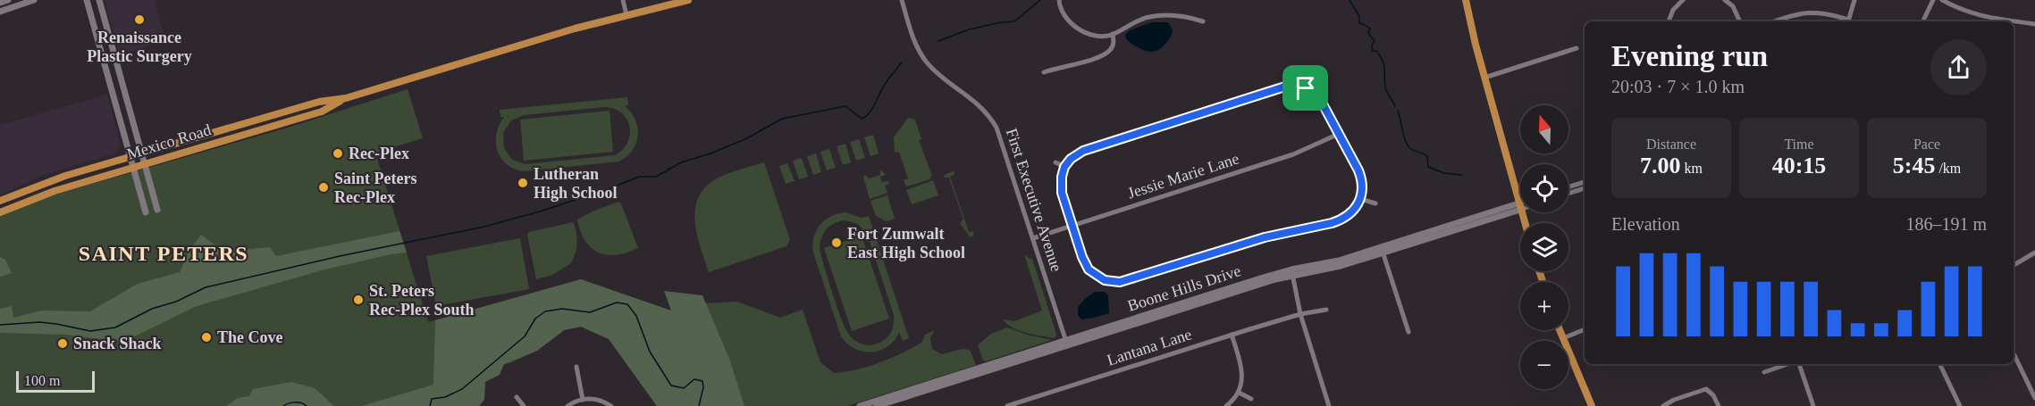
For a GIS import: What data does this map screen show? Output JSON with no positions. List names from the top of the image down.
{
  "streets": {
    "main road": ["Mexico Road"],
    "street": [
      "Jessie Marie Lane",
      "First Executive Avenue",
      "Boone Hills Drive",
      "Lantana Lane"
    ]
  },
  "crossings": [
    ["Jessie Marie Lane", "First Executive Avenue"],
    ["First Executive Avenue", "Boone Hills Drive"]
  ],
  "districts": ["SAINT PETERS"],
  "places": [
    "Renaissance Plastic Surgery",
    "Rec-Plex",
    "Lutheran High School",
    "Saint Peters Rec-Plex",
    "Fort Zumwalt East High School",
    "St. Peters Rec-Plex South",
    "The Cove",
    "Snack Shack"
  ],
  "scale_bar": "100 m",
  "north": "top",
  "page": {
    "heading": ["Evening run", "20:03 · 7 × 1.0 km"],
    "map_buttons": ["+", "−"],
    "stats": [
      ["Distance", "7.00 km"],
      ["Time", "40:15"],
      ["Pace", "5:45 /km"]
    ],
    "chart": ["Elevation", "186–191 m"],
    "scale": "100 m"
  }
}
